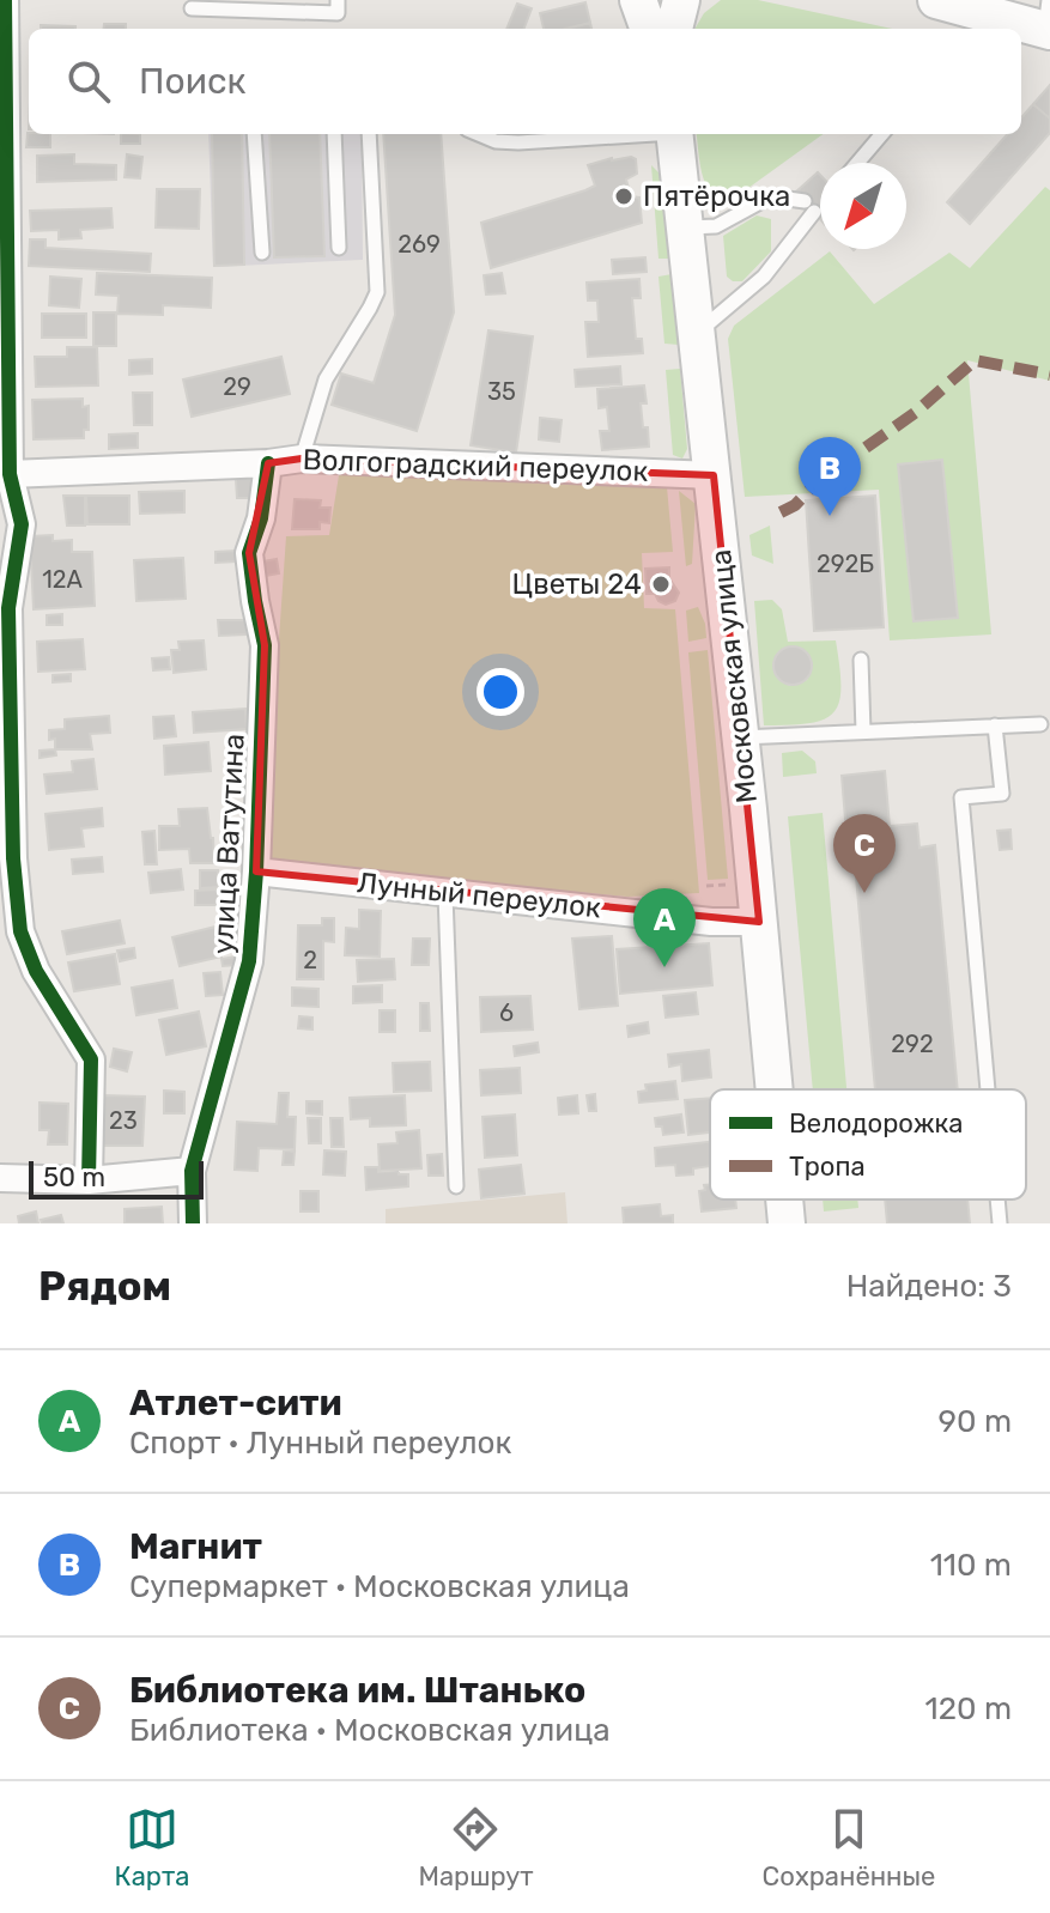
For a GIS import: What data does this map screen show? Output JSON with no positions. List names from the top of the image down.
{
  "streets": {
    "main road": ["Московская улица"],
    "street": ["Волгоградский переулок", "улица Ватутина", "Лунный переулок"]
  },
  "crossings": [
    ["Волгоградский переулок", "Московская улица"],
    ["Волгоградский переулок", "улица Ватутина"],
    ["Московская улица", "Лунный переулок"],
    ["улица Ватутина", "Лунный переулок"]
  ],
  "places": ["Пятёрочка", "Цветы 24"],
  "house_numbers": [
    "269",
    "29",
    "35",
    "292Б",
    "12А",
    "2",
    "6",
    "292",
    "23"
  ],
  "legend": ["Велодорожка", "Тропа"],
  "scale_bar": "50 m",
  "north": "bottom left",
  "page": {
    "search": "Поиск",
    "pins": ["B", "C", "A"],
    "scale": "50 m",
    "heading": ["Рядом", "Найдено: 3"],
    "list": [
      {
        "mark": "A",
        "name": "Атлет-сити",
        "note": "Спорт · Лунный переулок",
        "value": "90 m"
      },
      {
        "mark": "B",
        "name": "Магнит",
        "note": "Супермаркет · Московская улица",
        "value": "110 m"
      },
      {
        "mark": "C",
        "name": "Библиотека им. Штанько",
        "note": "Библиотека · Московская улица",
        "value": "120 m"
      }
    ],
    "nav": ["Карта", "Маршрут", "Сохранённые"]
  }
}
